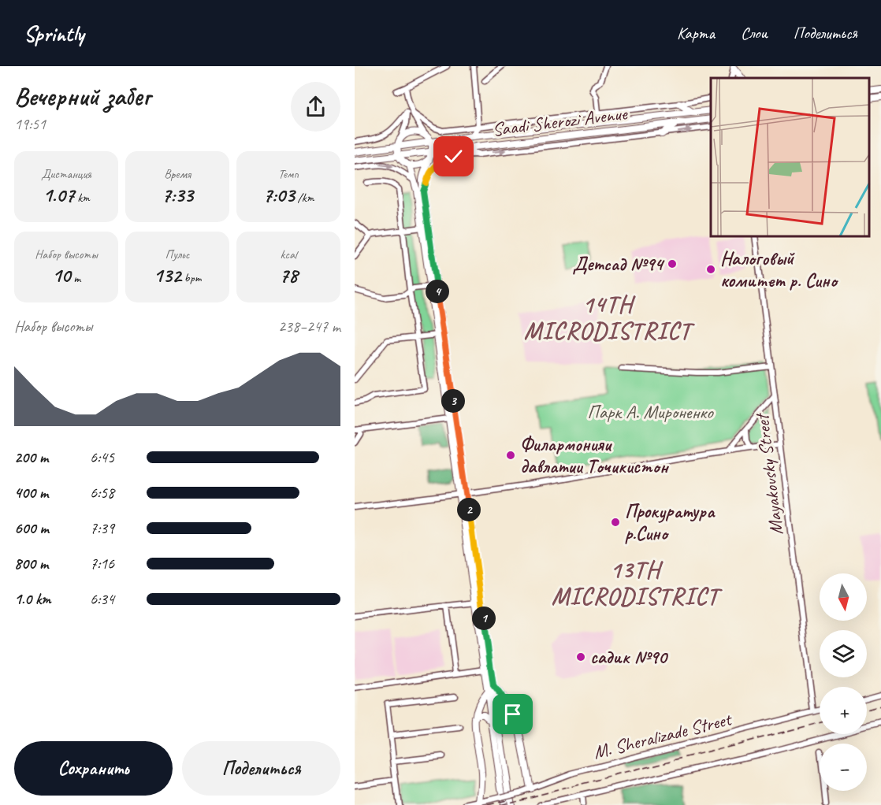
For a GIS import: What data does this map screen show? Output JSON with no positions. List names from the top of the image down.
{
  "streets": {
    "main road": ["Saadi Sherozi Avenue"],
    "street": ["Mayakovsky Street", "M. Sheralizade Street"]
  },
  "crossings": [
    ["Mayakovsky Street", "M. Sheralizade Street"]
  ],
  "districts": ["14TH MICRODISTRICT", "13TH MICRODISTRICT"],
  "parks": ["Парк А. Мироненко"],
  "places": [
    "Детсад №94",
    "Налоговый комитет р. Сино",
    "Филармонияи давлатии Точикистон",
    "Прокуратура р.Сино",
    "садик №90"
  ],
  "north": "bottom",
  "page": {
    "header": "Sprintly",
    "nav": ["Карта", "Слои", "Поделиться"],
    "heading": ["Вечерний забег", "19:51"],
    "stats": [
      ["Дистанция", "1.07 km"],
      ["Время", "7:33"],
      ["Темп", "7:03 /km"],
      ["Набор высоты", "10 m"],
      ["Пульс", "132 bpm"],
      ["kcal", "78"]
    ],
    "pins": [
      "4",
      "3",
      "2",
      "1"
    ],
    "chart": ["Набор высоты", "238–247 m"],
    "list": [
      {
        "name": "200 m",
        "note": "6:45"
      },
      {
        "name": "400 m",
        "note": "6:58"
      },
      {
        "name": "600 m",
        "note": "7:39"
      },
      {
        "name": "800 m",
        "note": "7:16"
      },
      {
        "name": "1.0 km",
        "note": "6:34"
      }
    ],
    "map_buttons": ["+", "−"],
    "buttons": ["Сохранить", "Поделиться"]
  }
}
